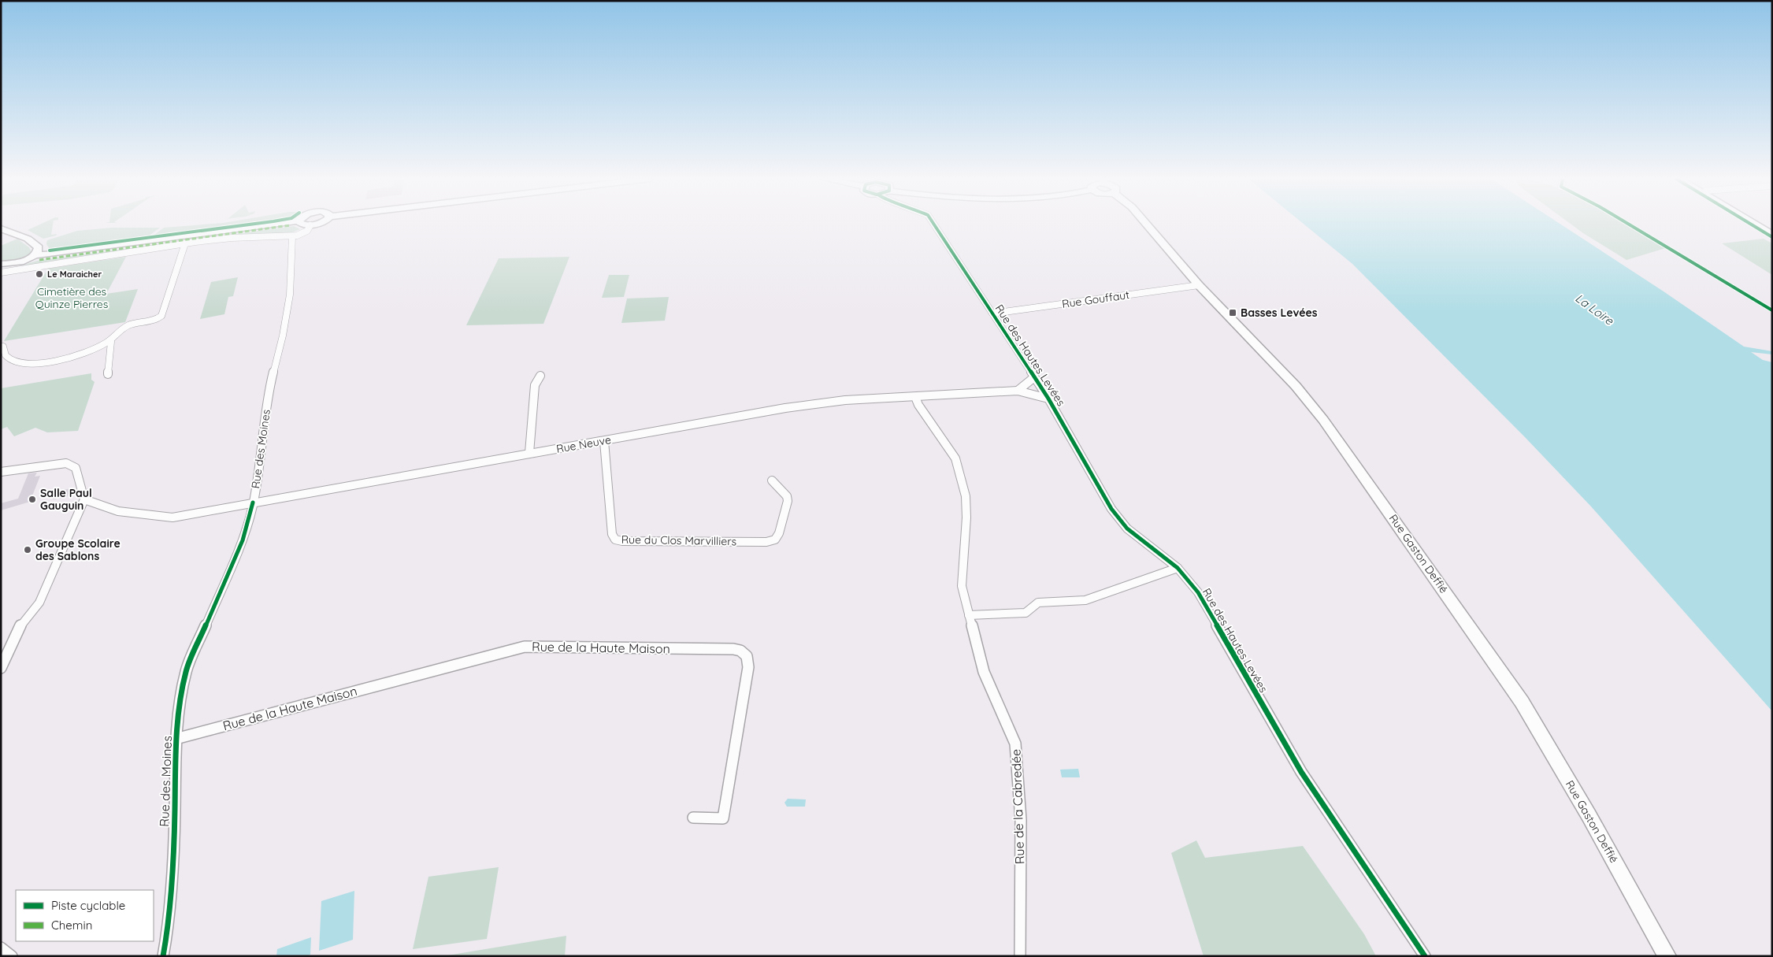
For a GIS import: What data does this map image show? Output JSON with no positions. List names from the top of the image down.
{
  "streets": {
    "main road": ["Rue Gaston Deffié"],
    "street": [
      "Rue Gouffaut",
      "Rue des Hautes Levées",
      "Rue Neuve",
      "Rue des Moines",
      "Rue du Clos Marvilliers",
      "Rue de la Haute Maison",
      "Rue de la Cabredée"
    ]
  },
  "crossings": [
    ["Rue Gouffaut", "Rue des Hautes Levées"],
    ["Rue Gouffaut", "Rue Gaston Deffié"],
    ["Rue des Hautes Levées", "Rue Neuve"],
    ["Rue Neuve", "Rue des Moines"],
    ["Rue Neuve", "Rue du Clos Marvilliers"],
    ["Rue Neuve", "Rue de la Cabredée"],
    ["Rue des Moines", "Rue de la Haute Maison"]
  ],
  "water": ["La Loire"],
  "parks": ["Cimetière des Quinze Pierres"],
  "places": {
    "other": ["Le Maraicher", "Salle Paul Gauguin", "Groupe Scolaire des Sablons"],
    "transit": ["Basses Levées"]
  },
  "legend": ["Piste cyclable", "Chemin"]
}
